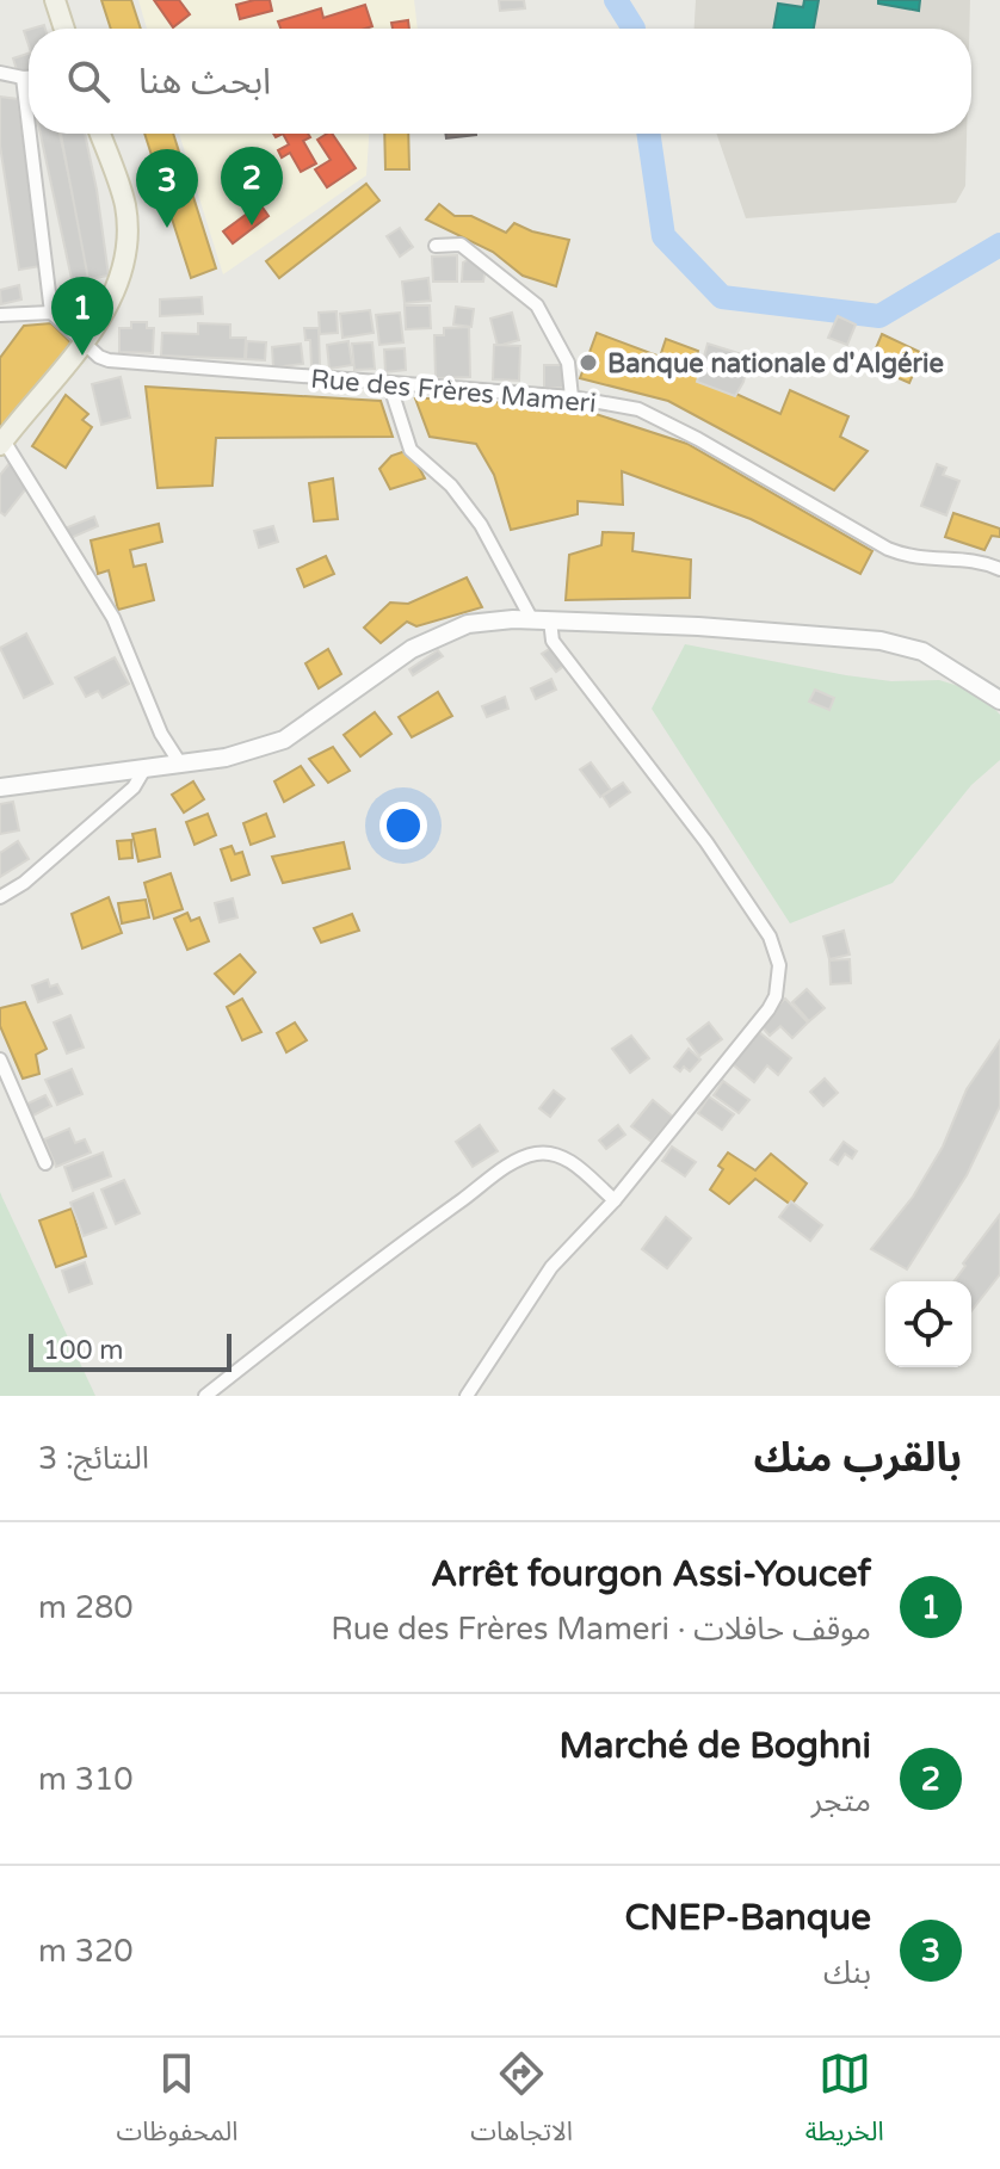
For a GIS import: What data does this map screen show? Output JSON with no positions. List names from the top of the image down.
{
  "streets": {
    "street": ["Rue des Frères Mameri"]
  },
  "places": ["Banque nationale d'Algérie"],
  "scale_bar": "100 m",
  "page": {
    "search": "ابحث هنا",
    "pins": ["2", "3", "1"],
    "scale": "100 m",
    "heading": ["بالقرب منك", "النتائج: 3"],
    "list": [
      {
        "mark": "1",
        "name": "Arrêt fourgon Assi-Youcef",
        "note": "موقف حافلات · Rue des Frères Mameri",
        "value": "280 m"
      },
      {
        "mark": "2",
        "name": "Marché de Boghni",
        "note": "متجر",
        "value": "310 m"
      },
      {
        "mark": "3",
        "name": "CNEP-Banque",
        "note": "بنك",
        "value": "320 m"
      }
    ],
    "nav": ["الخريطة", "الاتجاهات", "المحفوظات"]
  }
}
